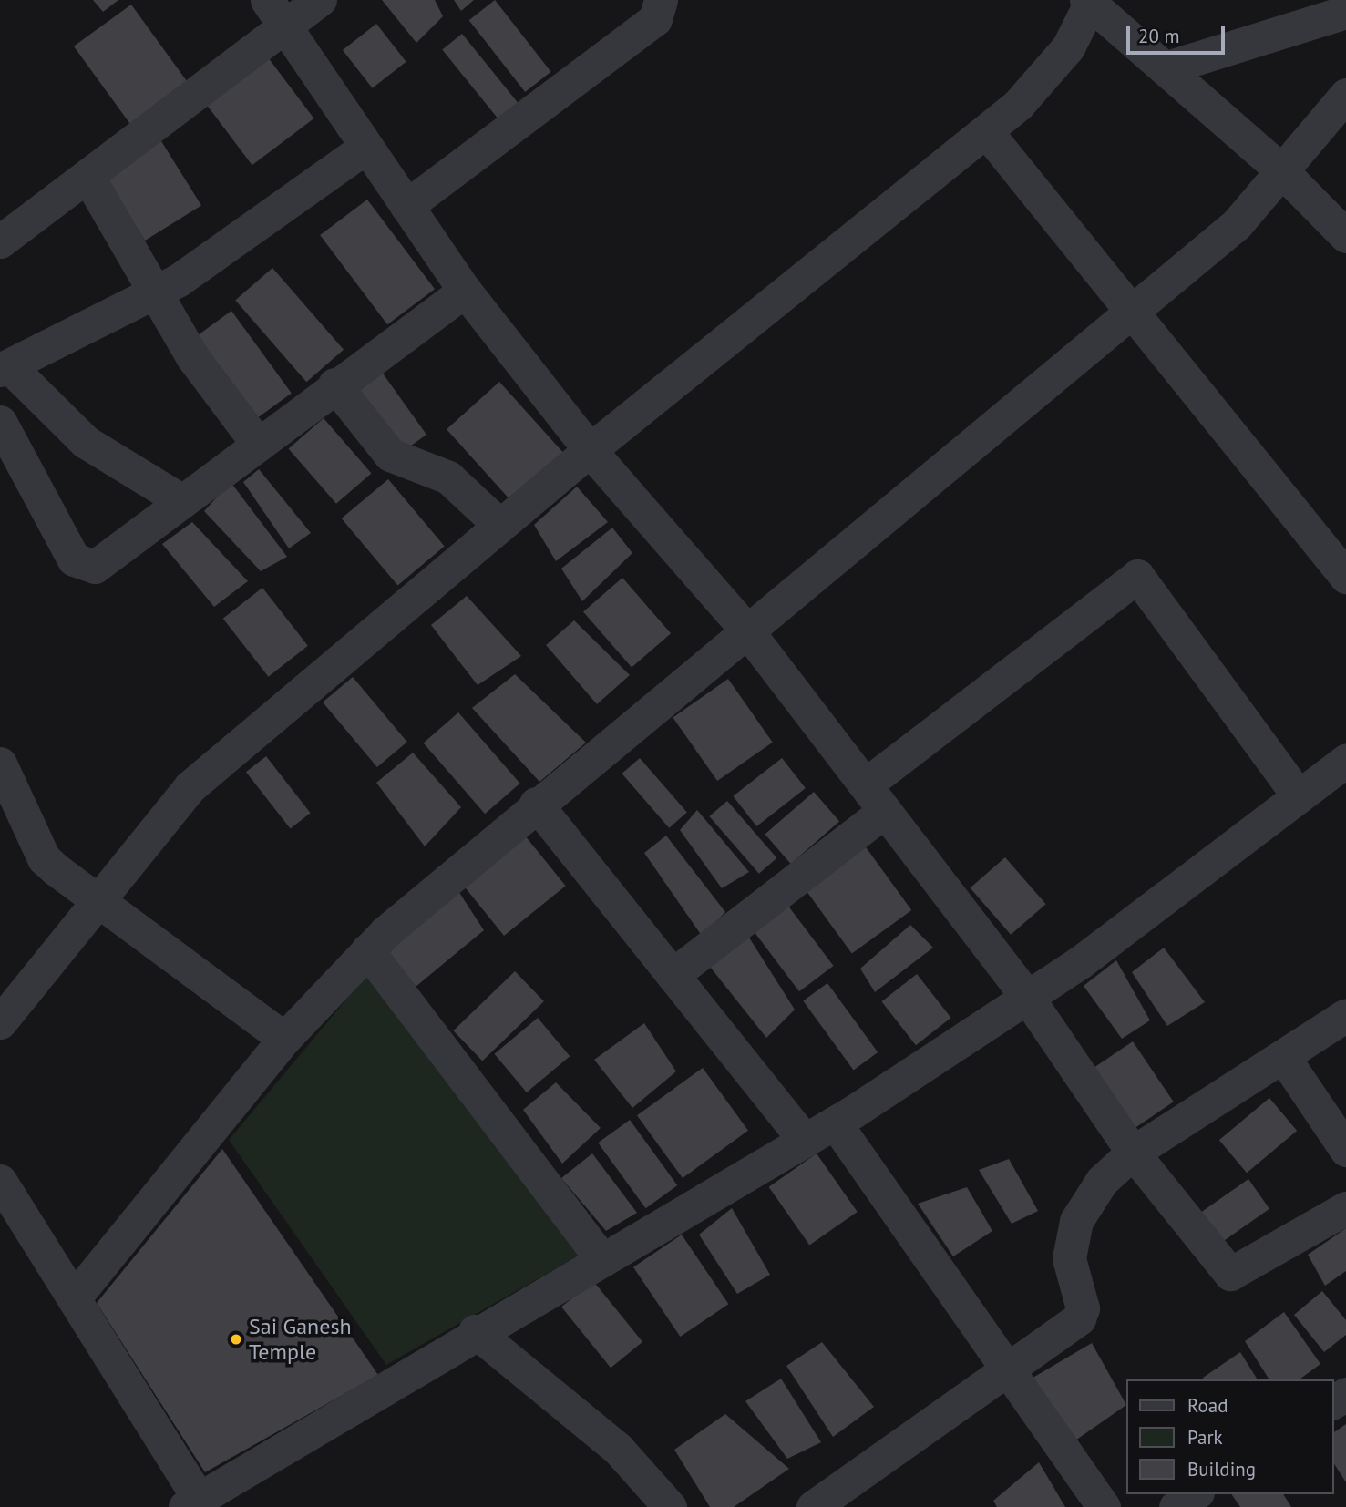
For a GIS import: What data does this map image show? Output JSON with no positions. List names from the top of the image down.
{
  "places": ["Sai Ganesh Temple"],
  "legend": ["Road", "Park", "Building"],
  "scale_bar": "20 m"
}
